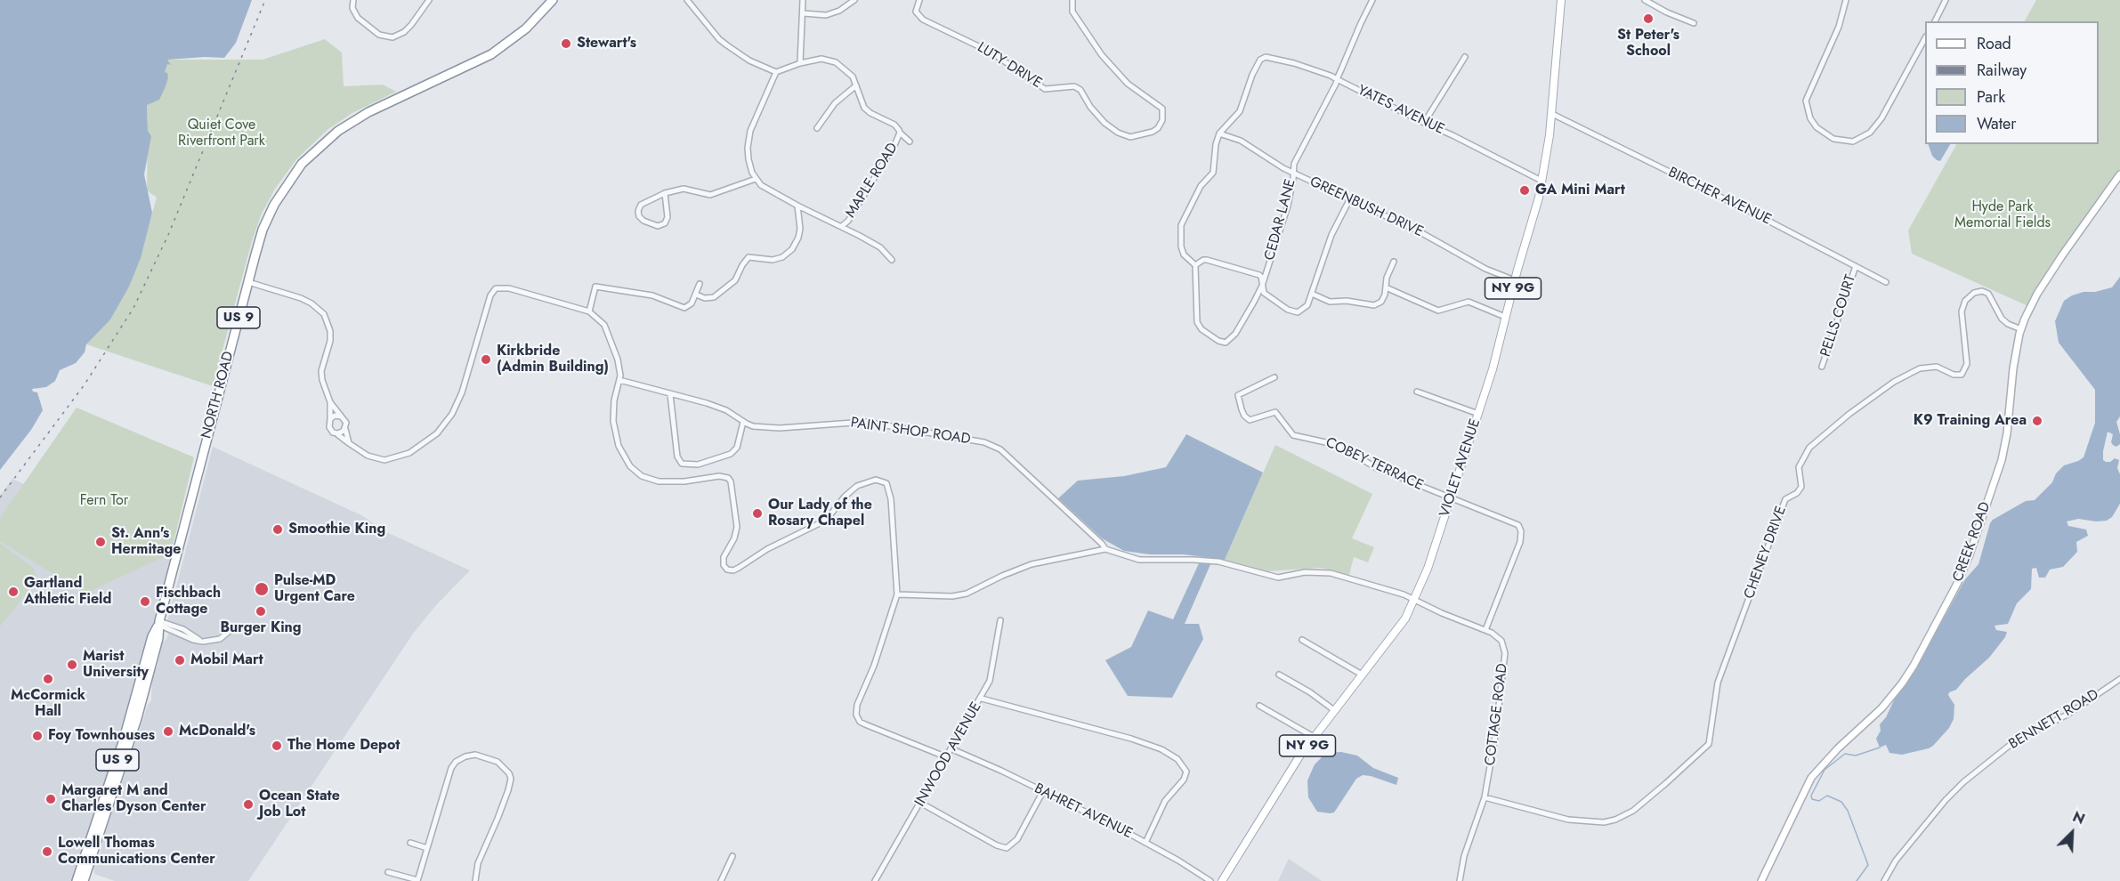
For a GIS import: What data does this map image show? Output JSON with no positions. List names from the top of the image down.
{
  "streets": {
    "highway": ["US 9", "NORTH ROAD"],
    "main road": ["NY 9G", "VIOLET AVENUE"],
    "street": [
      "LUTY DRIVE",
      "YATES AVENUE",
      "MAPLE ROAD",
      "BIRCHER AVENUE",
      "GREENBUSH DRIVE",
      "CEDAR LANE",
      "PELLS COURT",
      "PAINT SHOP ROAD",
      "COBEY TERRACE",
      "CREEK ROAD",
      "CHENEY DRIVE",
      "COTTAGE ROAD",
      "BENNETT ROAD",
      "INWOOD AVENUE",
      "BAHRET AVENUE"
    ]
  },
  "crossings": [
    ["YATES AVENUE", "GREENBUSH DRIVE"],
    ["YATES AVENUE", "CEDAR LANE"],
    ["YATES AVENUE", "VIOLET AVENUE"],
    ["BIRCHER AVENUE", "PELLS COURT"],
    ["BIRCHER AVENUE", "VIOLET AVENUE"],
    ["GREENBUSH DRIVE", "CEDAR LANE"],
    ["GREENBUSH DRIVE", "VIOLET AVENUE"],
    ["PAINT SHOP ROAD", "COTTAGE ROAD"],
    ["COBEY TERRACE", "VIOLET AVENUE"],
    ["VIOLET AVENUE", "COTTAGE ROAD"],
    ["CREEK ROAD", "CHENEY DRIVE"],
    ["CHENEY DRIVE", "COTTAGE ROAD"],
    ["INWOOD AVENUE", "BAHRET AVENUE"]
  ],
  "parks": ["Quiet Cove Riverfront Park", "Hyde Park Memorial Fields", "Fern Tor"],
  "places": [
    "St Peter's School",
    "Stewart's",
    "GA Mini Mart",
    "Kirkbride (Admin Building)",
    "K9 Training Area",
    "Our Lady of the Rosary Chapel",
    "Smoothie King",
    "St. Ann's Hermitage",
    "Pulse-MD Urgent Care",
    "Gartland Athletic Field",
    "Fischbach Cottage",
    "Burger King",
    "Mobil Mart",
    "Marist University",
    "McCormick Hall",
    "McDonald's",
    "Foy Townhouses",
    "The Home Depot",
    "Margaret M and Charles Dyson Center",
    "Ocean State Job Lot",
    "Lowell Thomas Communications Center"
  ],
  "legend": [
    "Road",
    "Railway",
    "Park",
    "Water"
  ],
  "north": "top right"
}
